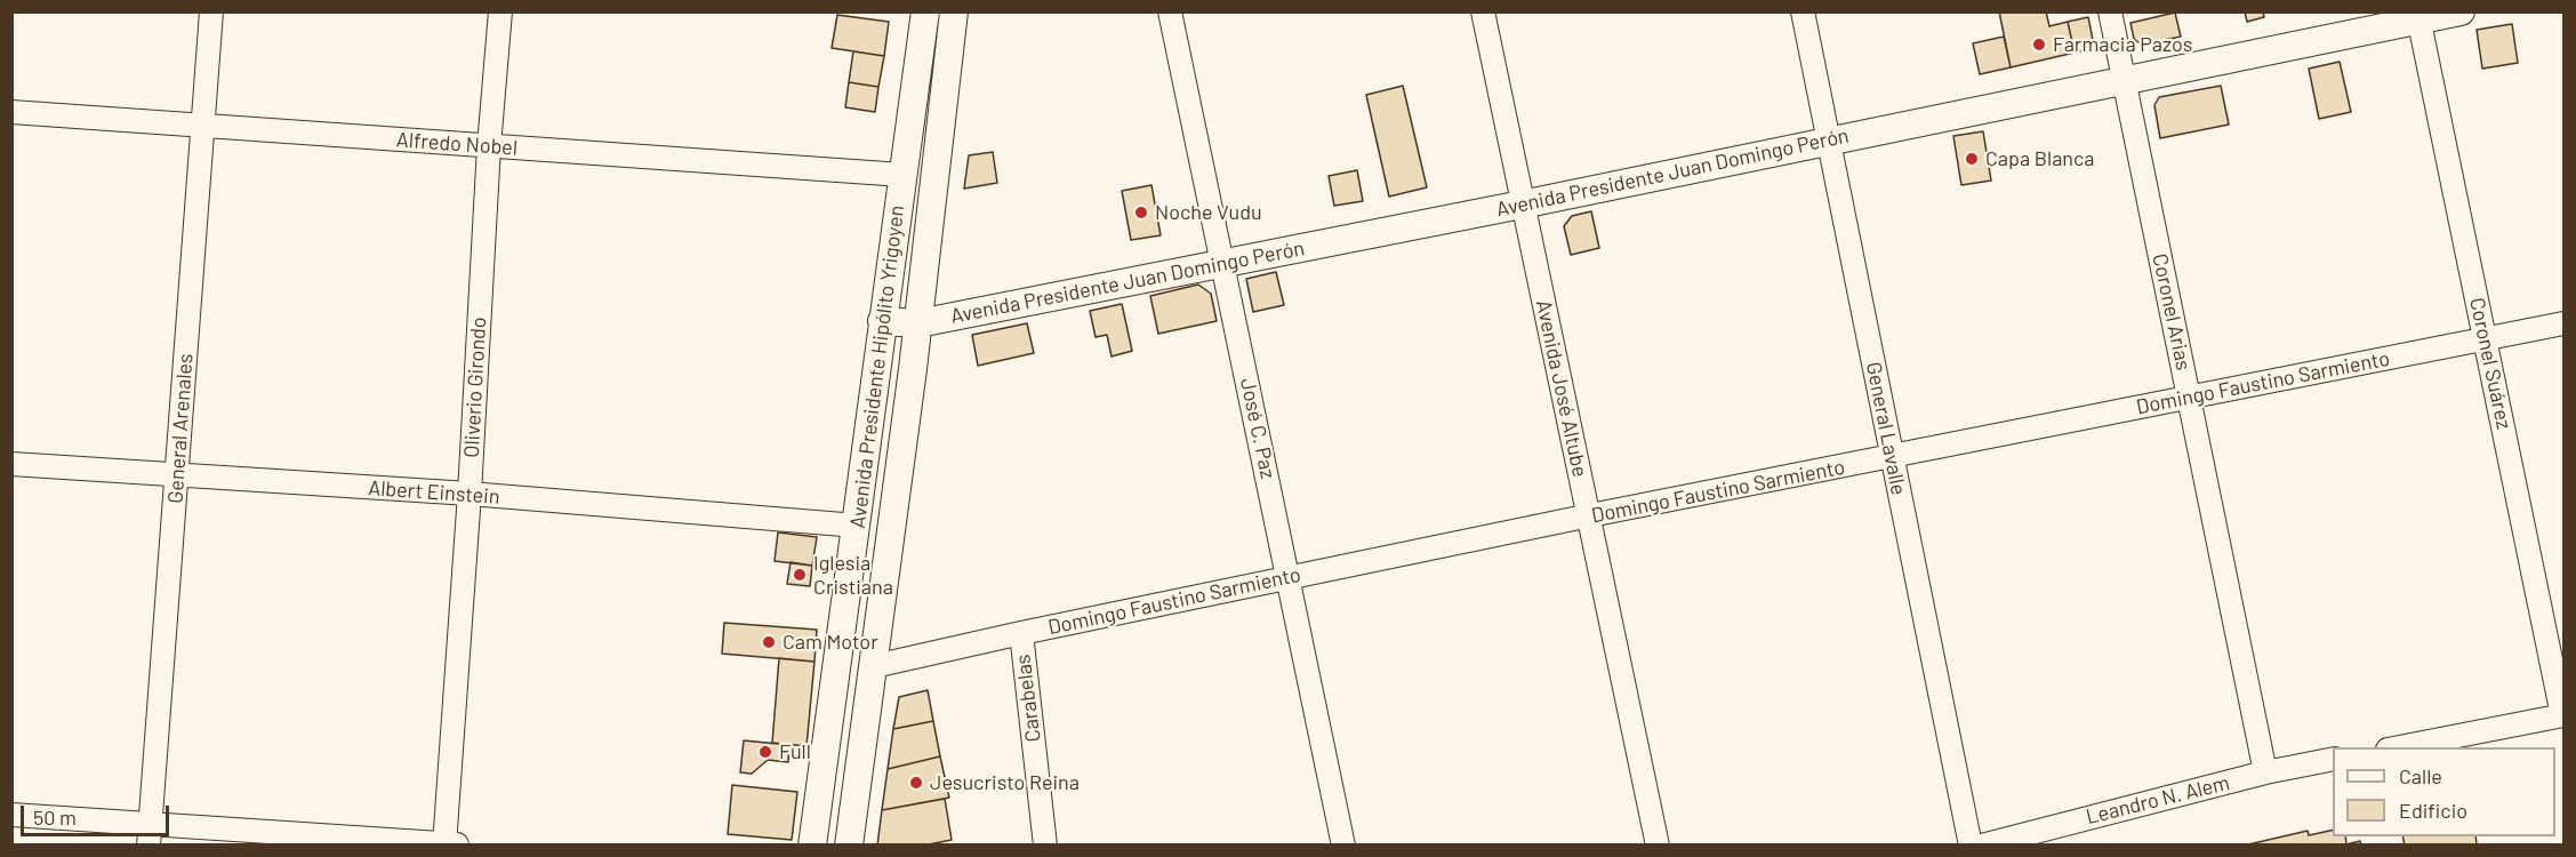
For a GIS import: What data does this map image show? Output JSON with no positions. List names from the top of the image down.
{
  "streets": {
    "main road": ["Avenida Presidente Juan Domingo Perón", "Avenida Presidente Hipólito Yrigoyen"],
    "street": [
      "Alfredo Nobel",
      "Coronel Arias",
      "Coronel Suárez",
      "Domingo Faustino Sarmiento",
      "Oliverio Girondo",
      "Avenida José Altube",
      "General Arenales",
      "José C. Paz",
      "General Lavalle",
      "Albert Einstein",
      "Carabelas",
      "Leandro N. Alem"
    ]
  },
  "crossings": [
    ["Alfredo Nobel", "Avenida Presidente Hipólito Yrigoyen"],
    ["Alfredo Nobel", "Oliverio Girondo"],
    ["Alfredo Nobel", "General Arenales"],
    ["Avenida Presidente Juan Domingo Perón", "Coronel Arias"],
    ["Avenida Presidente Juan Domingo Perón", "Coronel Suárez"],
    ["Avenida Presidente Juan Domingo Perón", "Avenida Presidente Hipólito Yrigoyen"],
    ["Avenida Presidente Juan Domingo Perón", "Avenida José Altube"],
    ["Avenida Presidente Juan Domingo Perón", "José C. Paz"],
    ["Avenida Presidente Juan Domingo Perón", "General Lavalle"],
    ["Coronel Arias", "Domingo Faustino Sarmiento"],
    ["Coronel Arias", "Leandro N. Alem"],
    ["Coronel Suárez", "Domingo Faustino Sarmiento"],
    ["Avenida Presidente Hipólito Yrigoyen", "Domingo Faustino Sarmiento"],
    ["Avenida Presidente Hipólito Yrigoyen", "Albert Einstein"],
    ["Domingo Faustino Sarmiento", "Avenida José Altube"],
    ["Domingo Faustino Sarmiento", "José C. Paz"],
    ["Domingo Faustino Sarmiento", "General Lavalle"],
    ["Domingo Faustino Sarmiento", "Carabelas"],
    ["Oliverio Girondo", "Albert Einstein"],
    ["General Arenales", "Albert Einstein"]
  ],
  "places": [
    "Farmacia Pazos",
    "Capa Blanca",
    "Noche Vudu",
    "Iglesia Cristiana",
    "Cam Motor",
    "Full",
    "Jesucristo Reina"
  ],
  "legend": ["Calle", "Edificio"],
  "scale_bar": "50 m"
}
